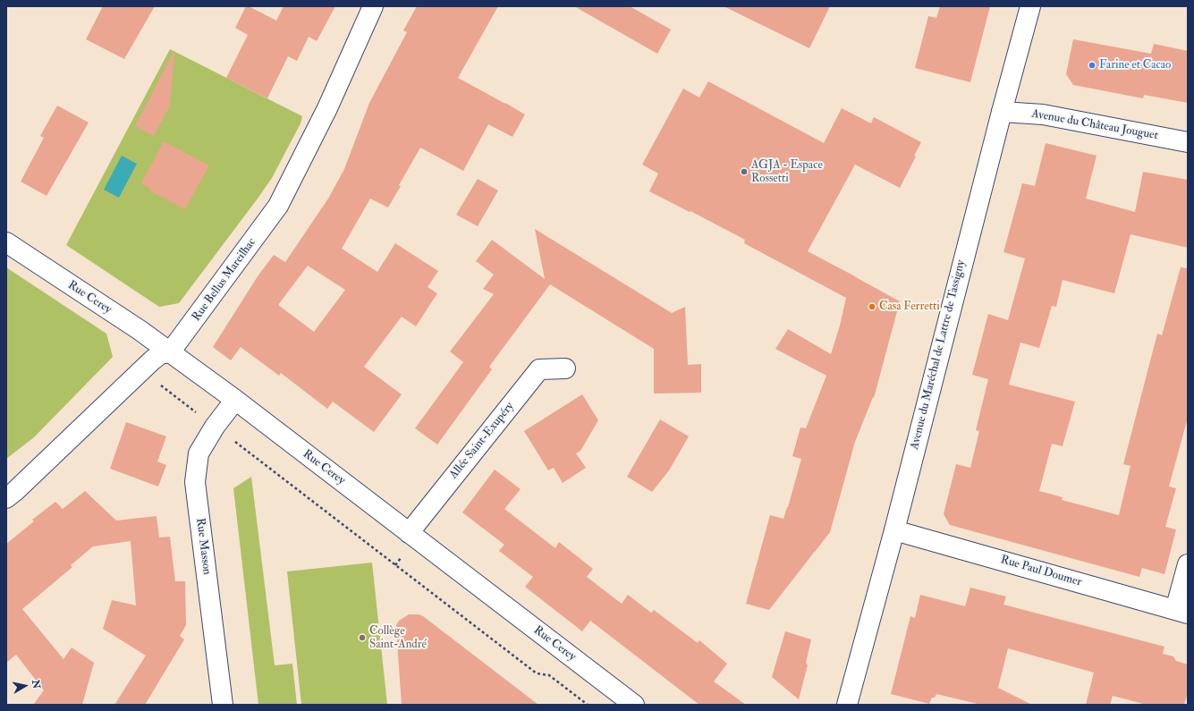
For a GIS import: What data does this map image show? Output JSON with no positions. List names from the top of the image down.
{
  "streets": {
    "street": [
      "Avenue du Château Jouguet",
      "Rue Bellus Mareilhac",
      "Rue Cerey",
      "Avenue du Maréchal de Lattre de Tassigny",
      "Allée Saint-Exupéry",
      "Rue Masson",
      "Rue Paul Doumer"
    ]
  },
  "crossings": [
    ["Avenue du Château Jouguet", "Avenue du Maréchal de Lattre de Tassigny"],
    ["Rue Bellus Mareilhac", "Rue Cerey"],
    ["Rue Cerey", "Allée Saint-Exupéry"],
    ["Rue Cerey", "Rue Masson"],
    ["Avenue du Maréchal de Lattre de Tassigny", "Rue Paul Doumer"]
  ],
  "places": [
    "Farine et Cacao",
    "AGJA - Espace Rossetti",
    "Casa Ferretti",
    "Collège Saint-André"
  ],
  "north": "right"
}
